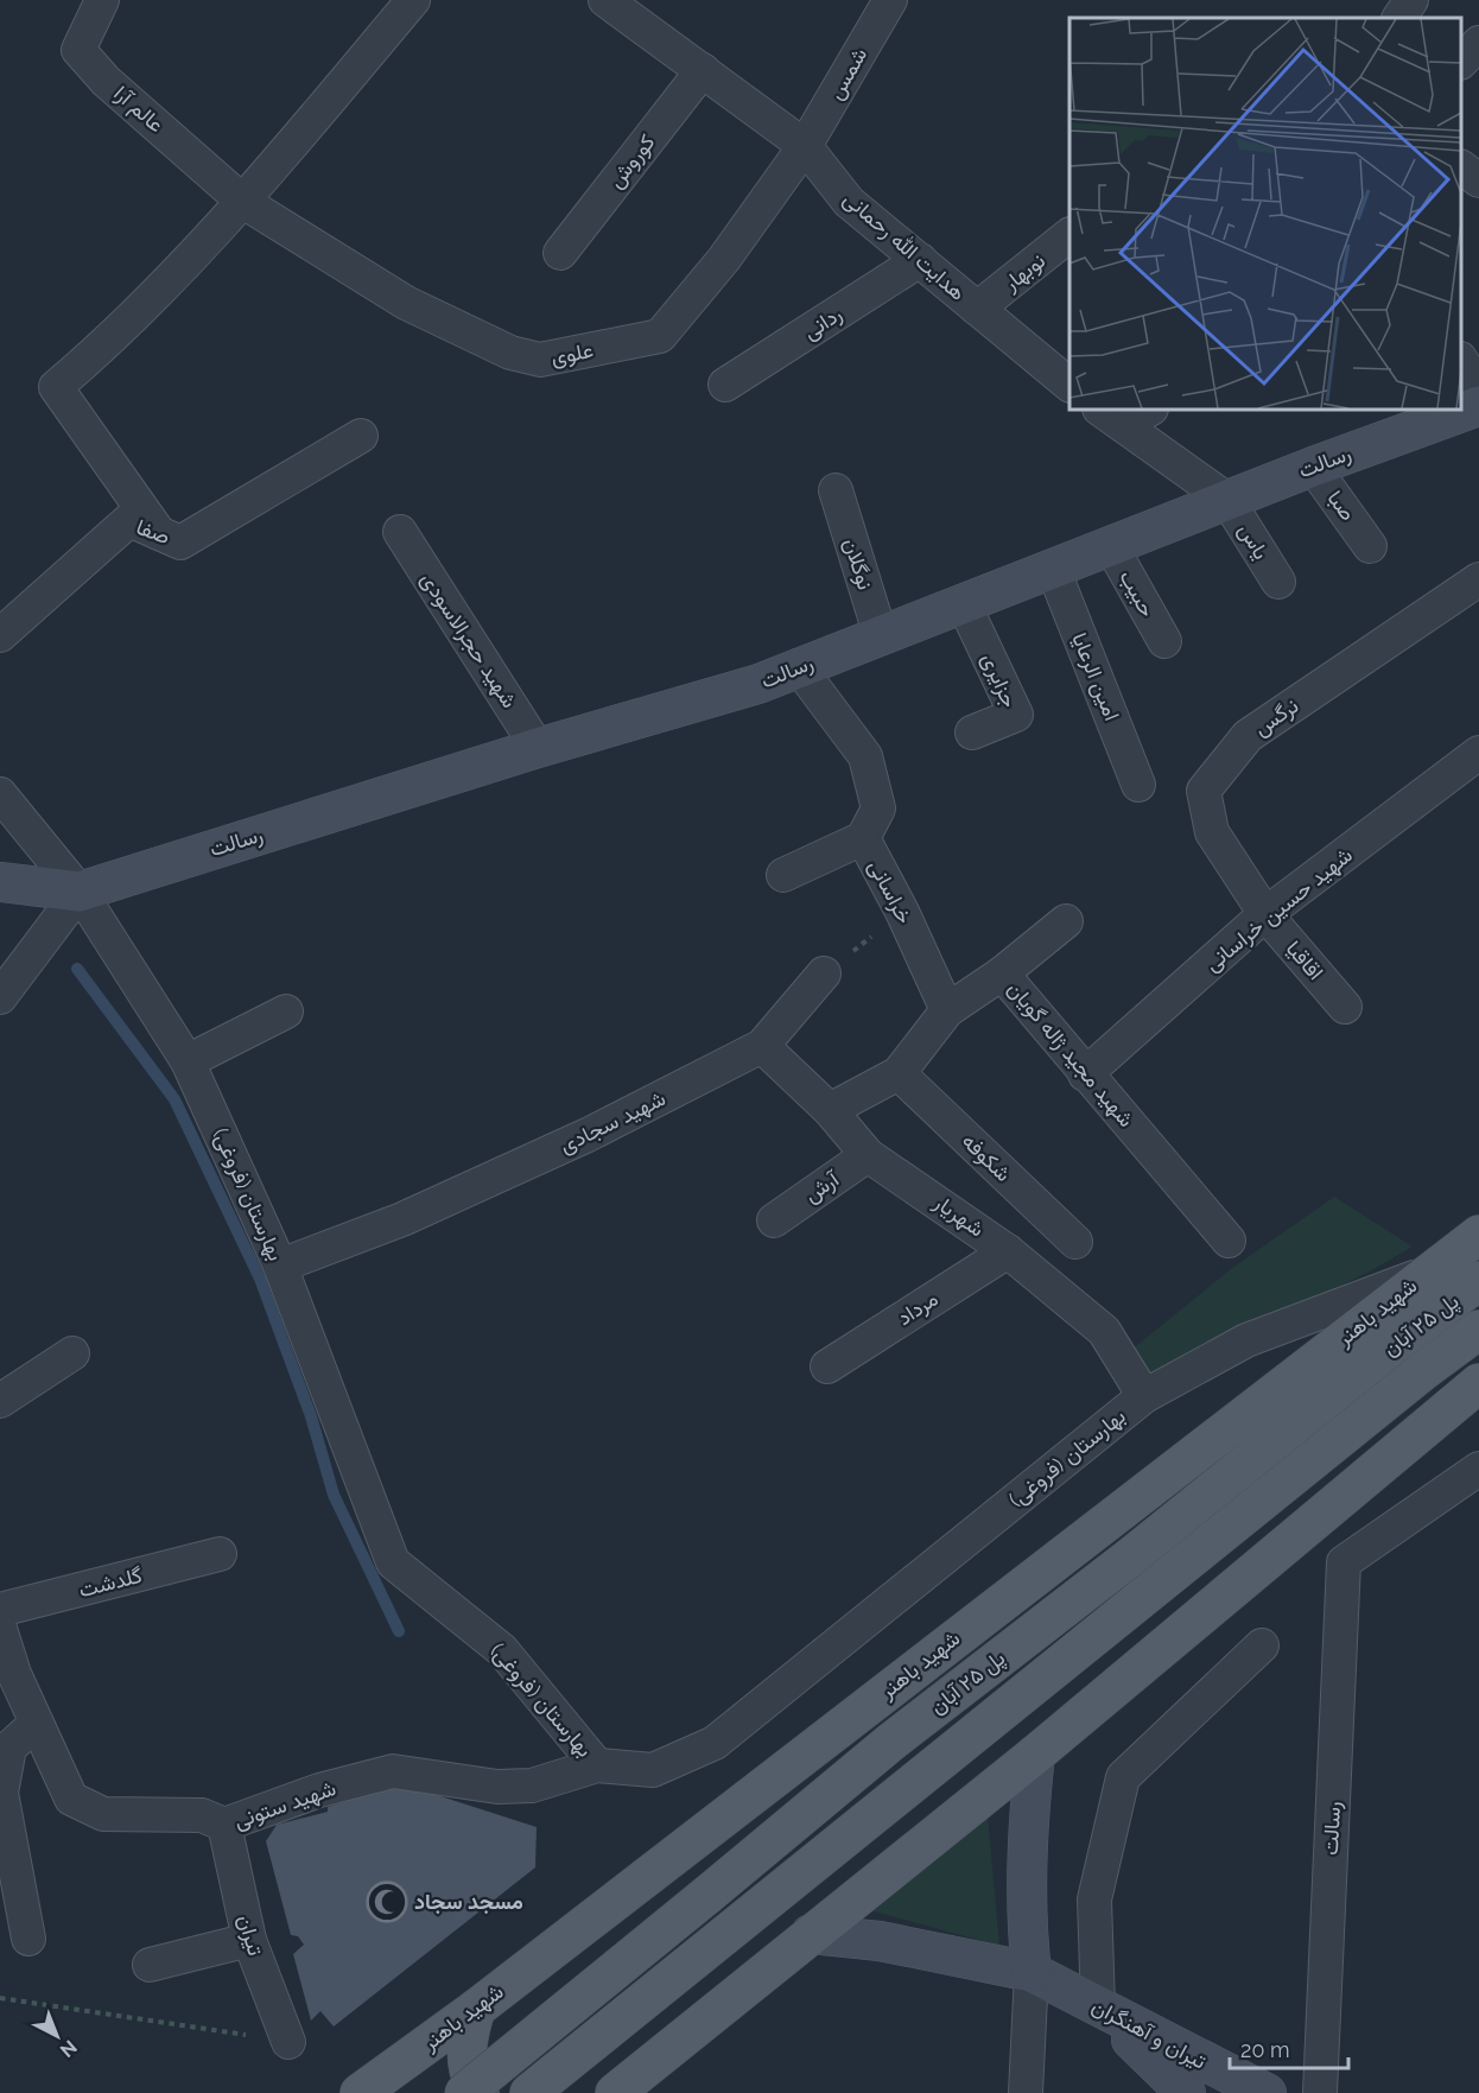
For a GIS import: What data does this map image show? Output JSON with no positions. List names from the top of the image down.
{
  "streets": {
    "main road": ["شهید باهنر", "پل ۲۵ آبان"],
    "street": [
      "شمس",
      "عالم آرا",
      "کوروش",
      "هدایت الله رحمانی",
      "نوبهار",
      "ردانی",
      "علوی",
      "رسالت",
      "صبا",
      "صفا",
      "یاس",
      "نوگلان",
      "حبیب",
      "شهید حجرالاسودی",
      "امین الرعایا",
      "جزایری",
      "نرگس",
      "خراسانی",
      "شهید حسین خراسانی",
      "اقاقیا",
      "شهید مجید ژاله گویان",
      "شهید سجادی",
      "شکوفه",
      "آرش",
      "بهارستان (فروغی)",
      "شهریار",
      "مرداد",
      "گلدشت",
      "شهید ستونی",
      "تیران",
      "تیران و آهنگران"
    ]
  },
  "crossings": [
    ["شمس", "هدایت الله رحمانی"],
    ["شمس", "علوی"],
    ["عالم آرا", "علوی"],
    ["کوروش", "هدایت الله رحمانی"],
    ["هدایت الله رحمانی", "نوبهار"],
    ["هدایت الله رحمانی", "ردانی"],
    ["هدایت الله رحمانی", "علوی"],
    ["رسالت", "صبا"],
    ["رسالت", "یاس"],
    ["رسالت", "نوگلان"],
    ["رسالت", "حبیب"],
    ["رسالت", "شهید حجرالاسودی"],
    ["رسالت", "امین الرعایا"],
    ["رسالت", "جزایری"],
    ["رسالت", "خراسانی"],
    ["رسالت", "بهارستان (فروغی)"],
    ["نرگس", "شهید حسین خراسانی"],
    ["نرگس", "اقاقیا"],
    ["خراسانی", "شهید مجید ژاله گویان"],
    ["شهید حسین خراسانی", "اقاقیا"],
    ["شهید حسین خراسانی", "شهید مجید ژاله گویان"],
    ["شهید مجید ژاله گویان", "شکوفه"],
    ["شهید مجید ژاله گویان", "شهریار"],
    ["شهید سجادی", "بهارستان (فروغی)"],
    ["شهید سجادی", "شهریار"],
    ["آرش", "شهریار"],
    ["بهارستان (فروغی)", "شهریار"],
    ["بهارستان (فروغی)", "شهید باهنر"],
    ["بهارستان (فروغی)", "شهید ستونی"],
    ["شهریار", "مرداد"],
    ["شهید ستونی", "تیران"]
  ],
  "places": {
    "mosque": ["مسجد سجاد"]
  },
  "scale_bar": "20 m",
  "north": "bottom right"
}
